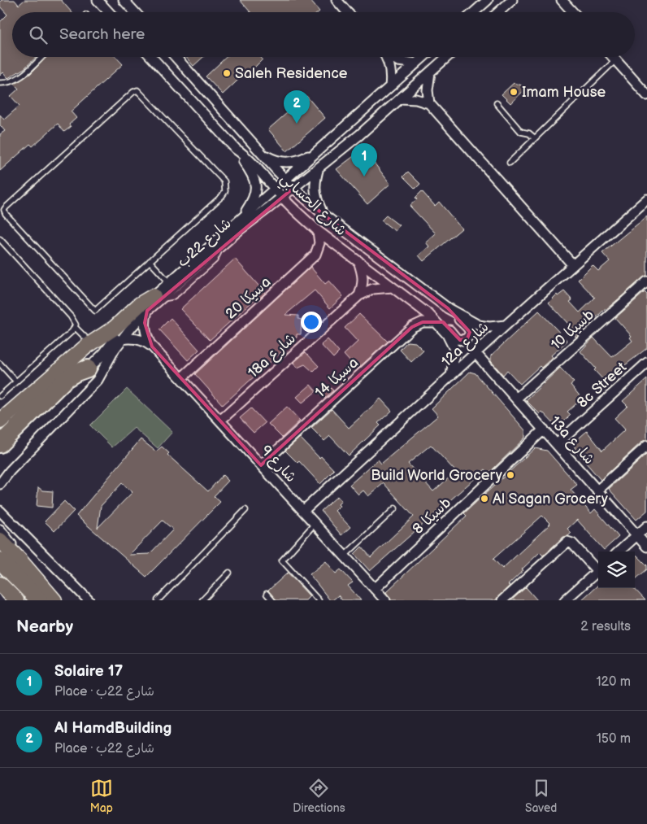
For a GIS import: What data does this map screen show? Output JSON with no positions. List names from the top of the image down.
{
  "streets": {
    "street": [
      "شارع الحسابي",
      "شارع 22ب",
      "سيكا 20a",
      "سيكا 10b",
      "12a شارع",
      "18a شارع",
      "سيكا 14a",
      "8c Street",
      "13a شارع",
      "شارع 9",
      "سيكا 8b"
    ]
  },
  "crossings": [
    ["شارع الحسابي", "شارع 22ب"],
    ["شارع الحسابي", "سيكا 20a"],
    ["شارع الحسابي", "12a شارع"],
    ["شارع الحسابي", "18a شارع"],
    ["شارع الحسابي", "سيكا 14a"],
    ["شارع 22ب", "شارع 9"],
    ["سيكا 20a", "شارع 9"],
    ["سيكا 10b", "13a شارع"],
    ["12a شارع", "13a شارع"],
    ["12a شارع", "شارع 9"],
    ["18a شارع", "شارع 9"],
    ["سيكا 14a", "شارع 9"],
    ["8c Street", "13a شارع"],
    ["13a شارع", "سيكا 8b"],
    ["شارع 9", "سيكا 8b"]
  ],
  "places": [
    "Saleh Residence",
    "Imam House",
    "Build World Grocery",
    "Al Sagan Grocery"
  ],
  "page": {
    "search": "Search here",
    "pins": ["2", "1"],
    "heading": ["Nearby", "2 results"],
    "list": [
      {
        "mark": "1",
        "name": "Solaire 17",
        "note": "Place · شارع 22ب",
        "value": "120 m"
      },
      {
        "mark": "2",
        "name": "Al HamdBuilding",
        "note": "Place · شارع 22ب",
        "value": "150 m"
      }
    ],
    "nav": ["Map", "Directions", "Saved"]
  }
}
